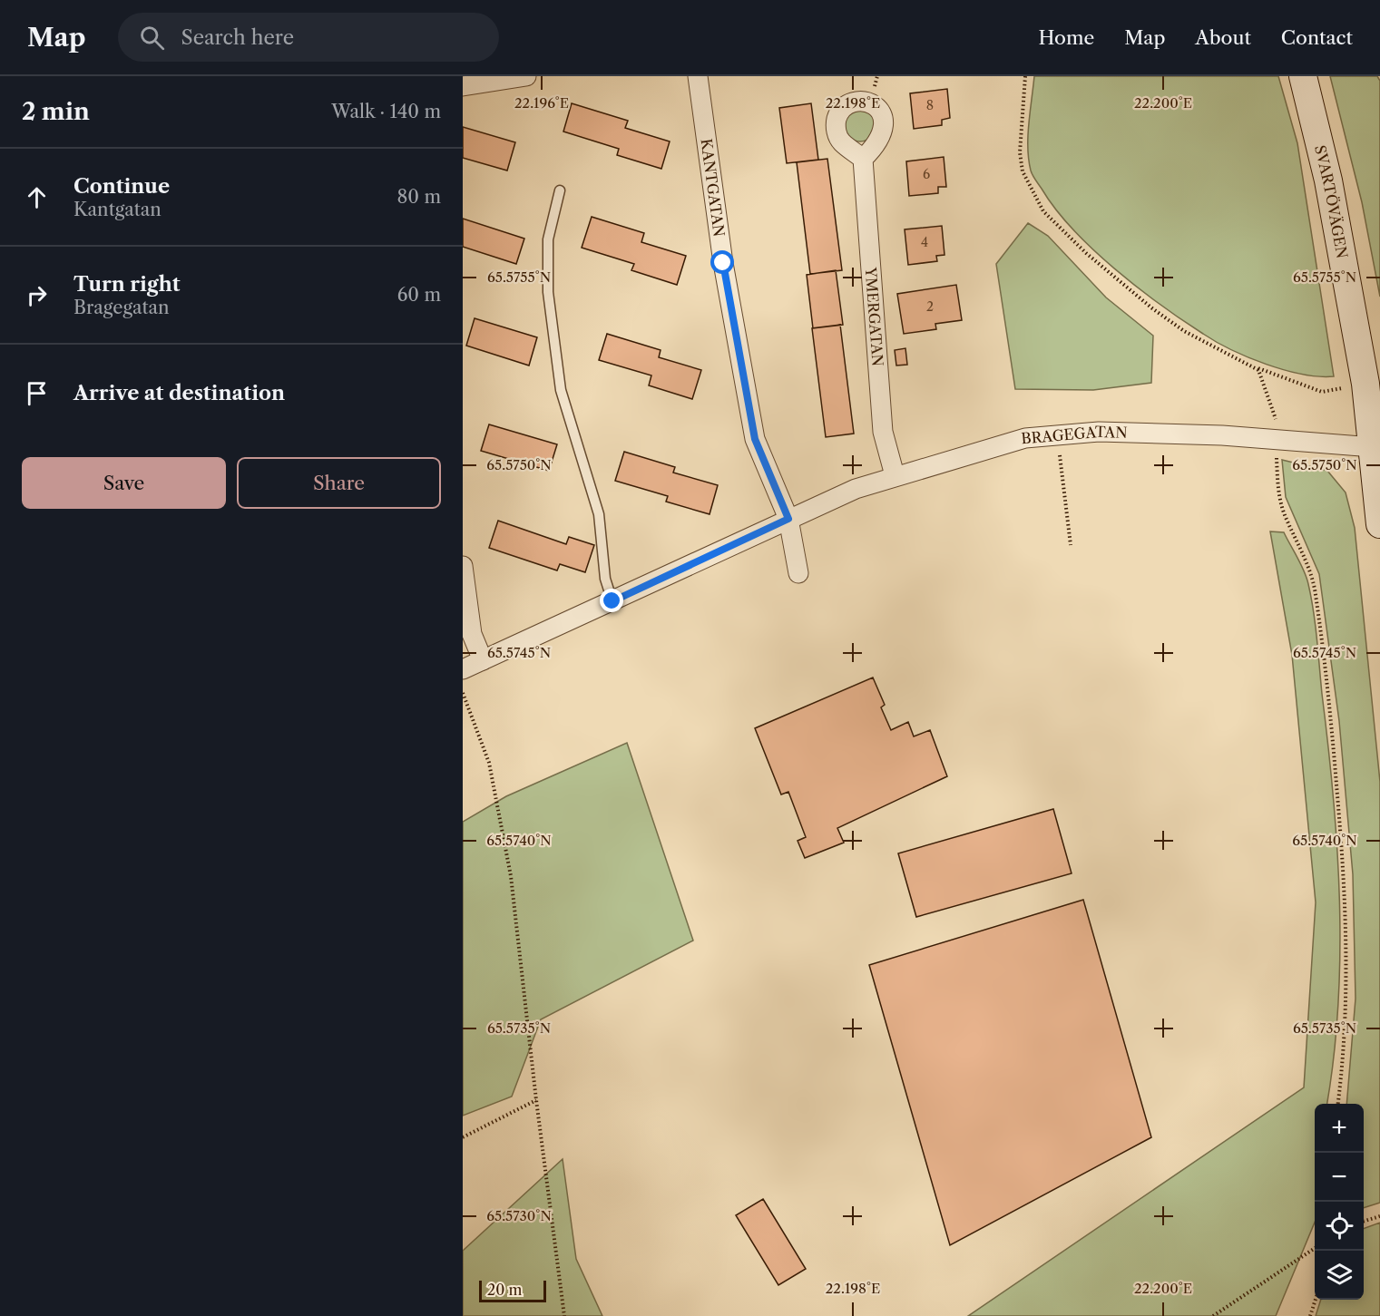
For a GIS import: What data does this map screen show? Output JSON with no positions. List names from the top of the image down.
{
  "streets": {
    "main road": ["SVARTÖVÄGEN"],
    "street": ["KANTGATAN", "YMERGATAN", "BRAGEGATAN"]
  },
  "crossings": [
    ["KANTGATAN", "BRAGEGATAN"],
    ["SVARTÖVÄGEN", "BRAGEGATAN"],
    ["YMERGATAN", "BRAGEGATAN"]
  ],
  "house_numbers": [
    "8",
    "6",
    "4",
    "2"
  ],
  "scale_bar": "20 m",
  "page": {
    "header": "Map",
    "search": "Search here",
    "nav": [
      "Home",
      "Map",
      "About",
      "Contact"
    ],
    "heading": ["2 min", "Walk · 140 m"],
    "list": [
      ["Continue", "Kantgatan", "80 m"],
      ["Turn right", "Bragegatan", "60 m"],
      "Arrive at destination"
    ],
    "buttons": ["Save", "Share"],
    "map_buttons": ["+", "−"],
    "scale": "20 m"
  },
  "coordinates": [
    "22.196°E",
    "22.198°E",
    "22.200°E",
    "65.5755°N",
    "65.5750°N",
    "65.5745°N",
    "65.5740°N",
    "65.5735°N",
    "65.5730°N"
  ]
}
